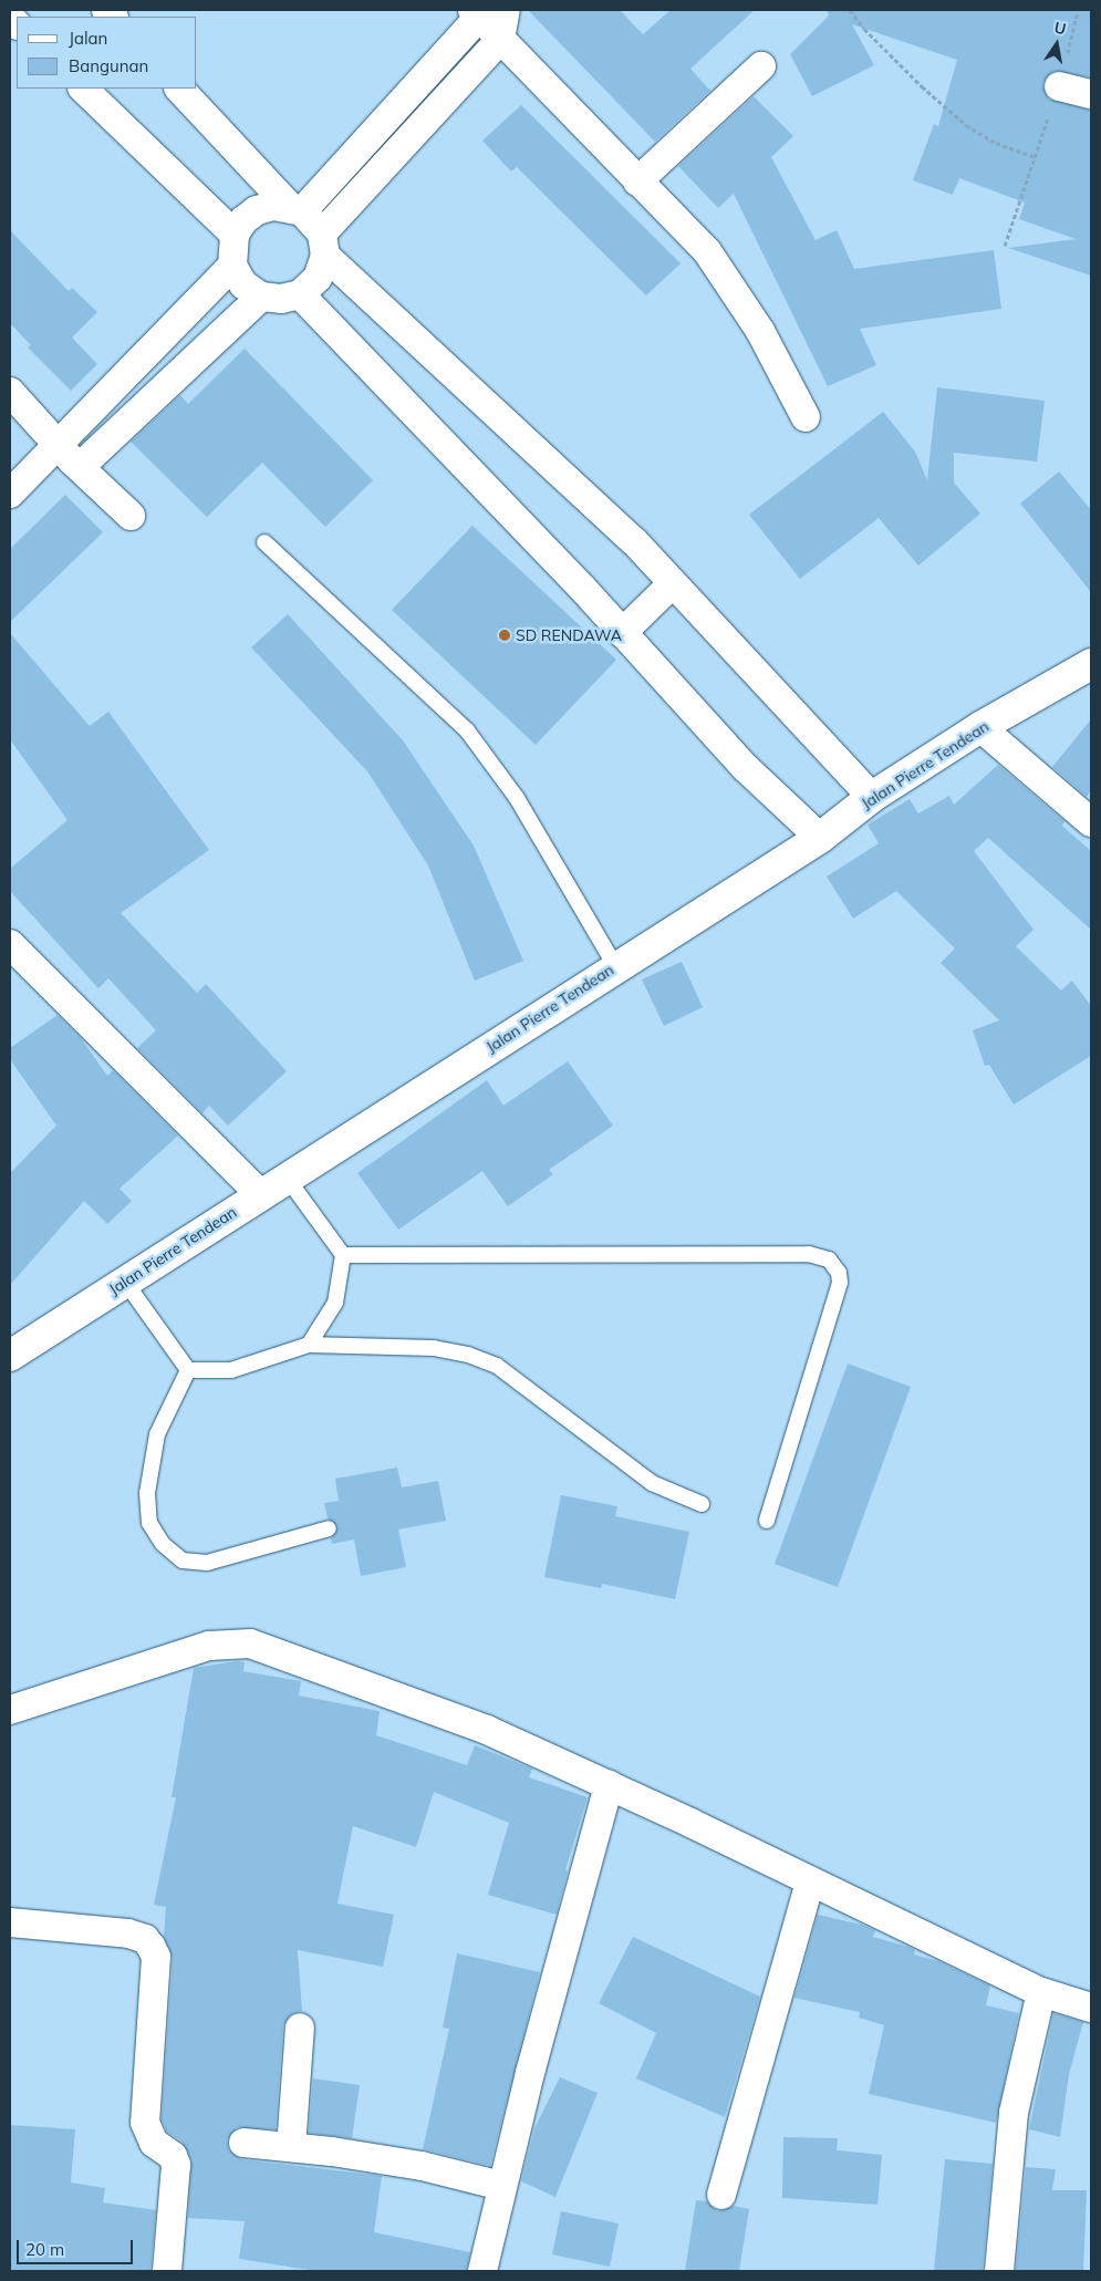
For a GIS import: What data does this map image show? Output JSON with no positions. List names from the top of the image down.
{
  "streets": {
    "street": ["Jalan Pierre Tendean"]
  },
  "places": ["SD RENDAWA"],
  "legend": ["Jalan", "Bangunan"],
  "scale_bar": "20 m",
  "north": "top"
}
